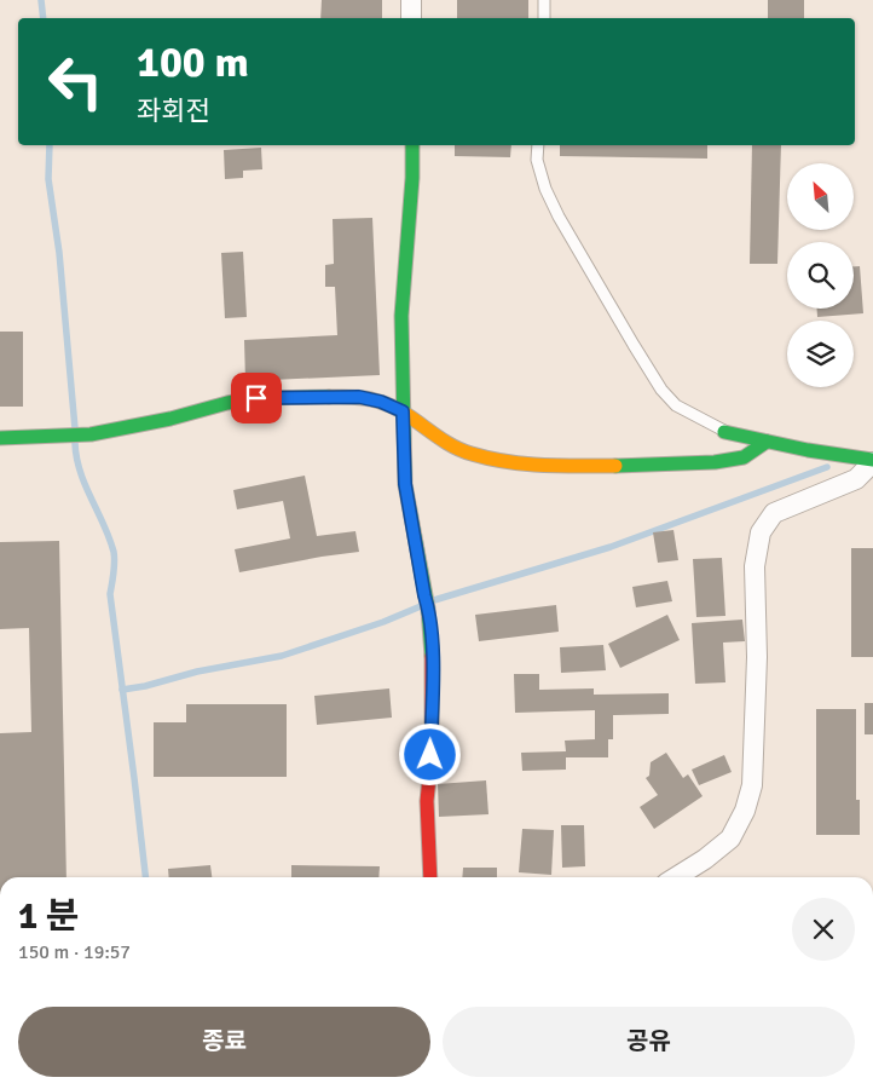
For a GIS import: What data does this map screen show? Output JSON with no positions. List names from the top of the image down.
{
  "north": "top left",
  "page": {
    "turn": ["100 m", "좌회전"],
    "heading": ["1 분", "150 m · 19:57"],
    "buttons": ["종료", "공유"]
  }
}
